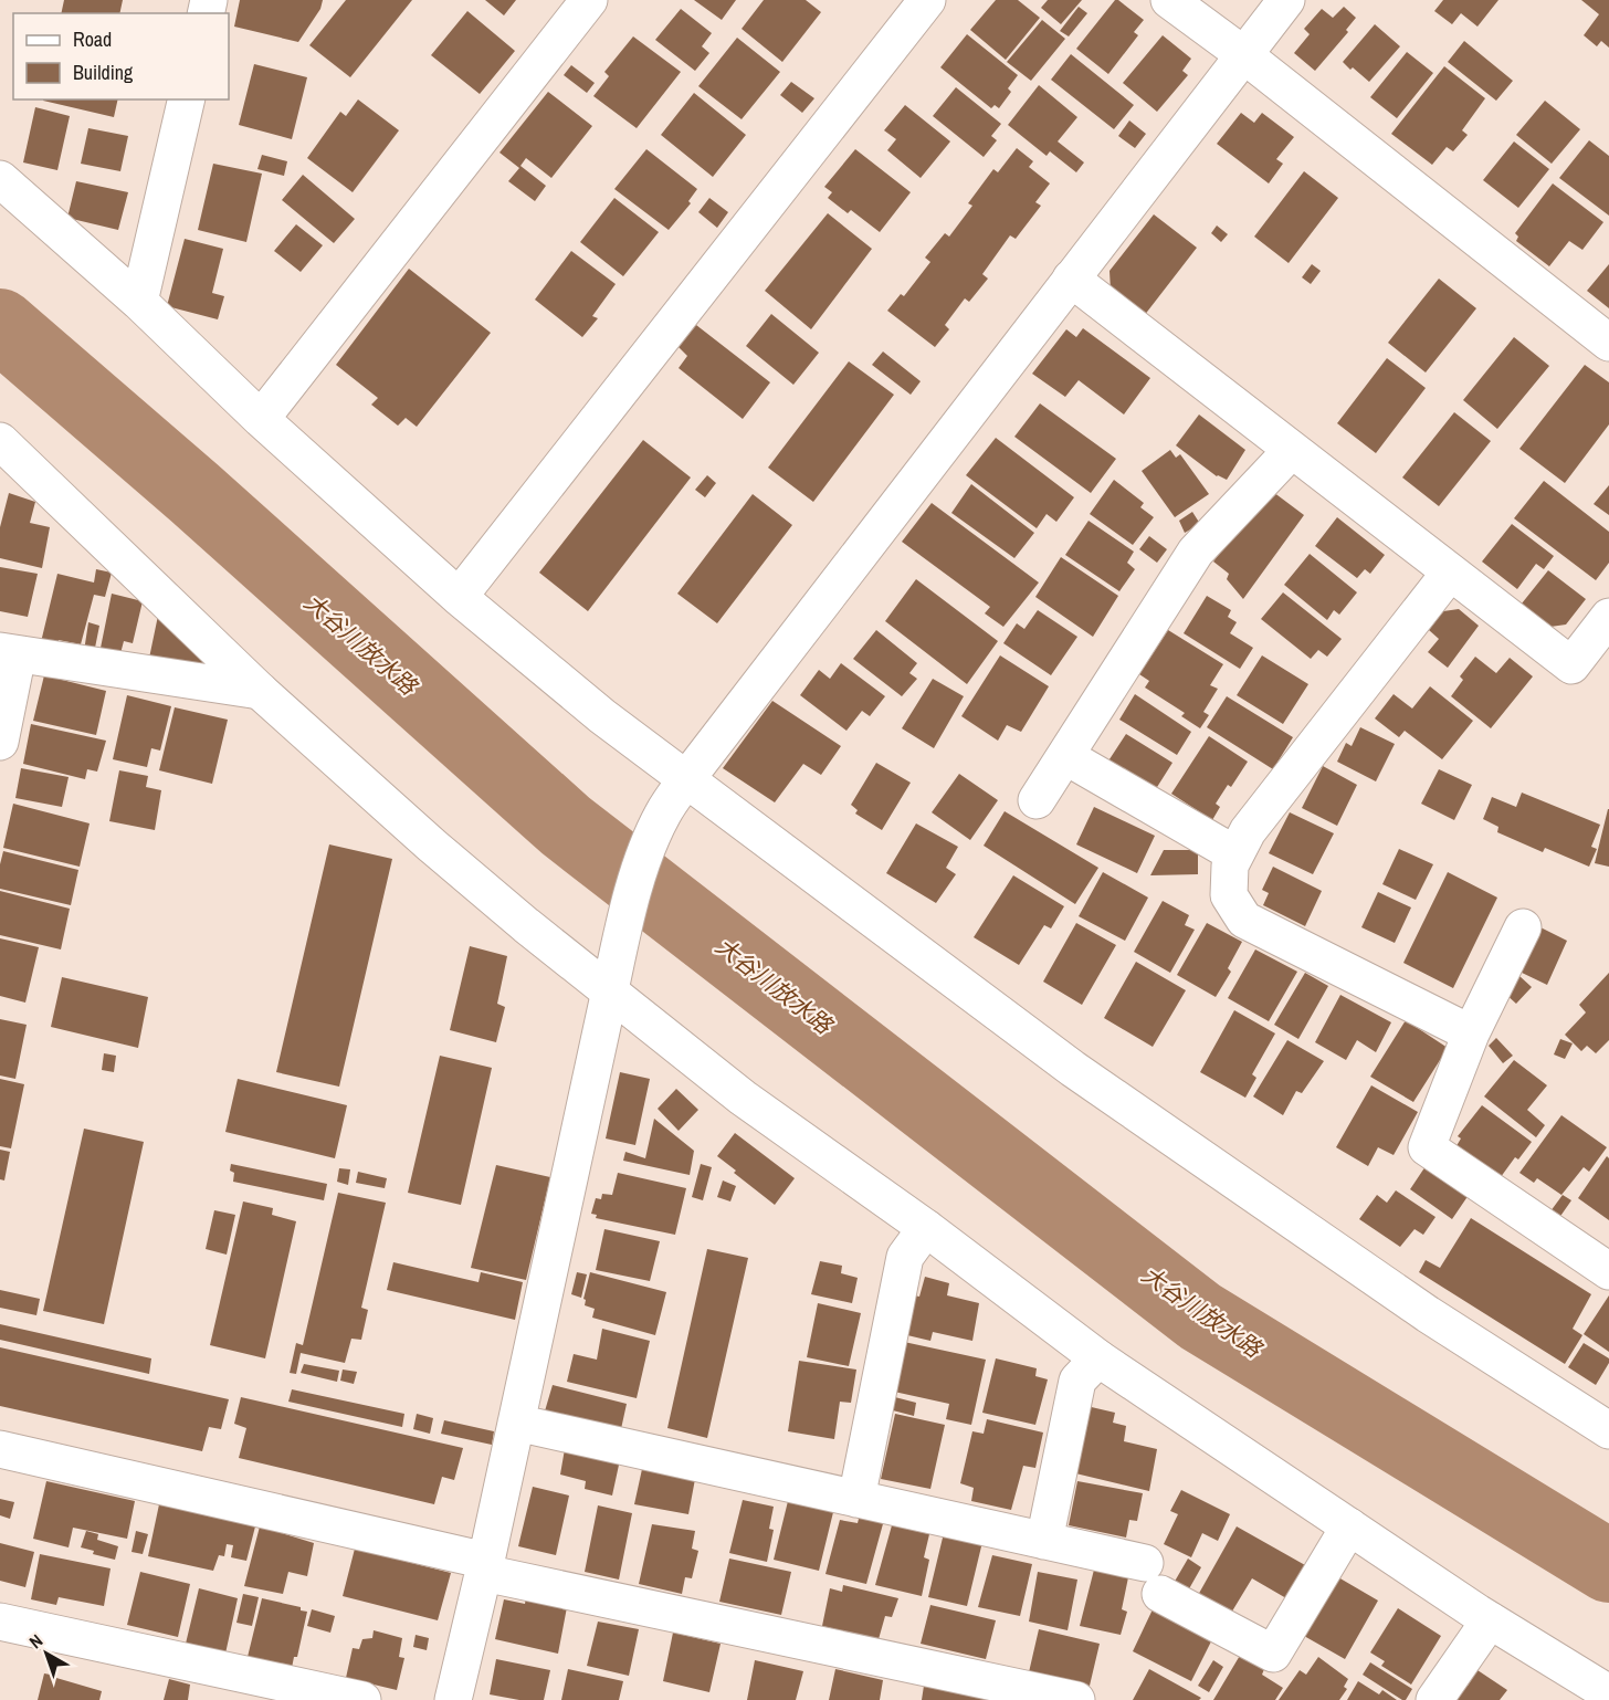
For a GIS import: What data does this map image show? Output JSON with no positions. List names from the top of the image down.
{
  "water": ["大谷川放水路"],
  "legend": ["Road", "Building"],
  "north": "top left"
}
